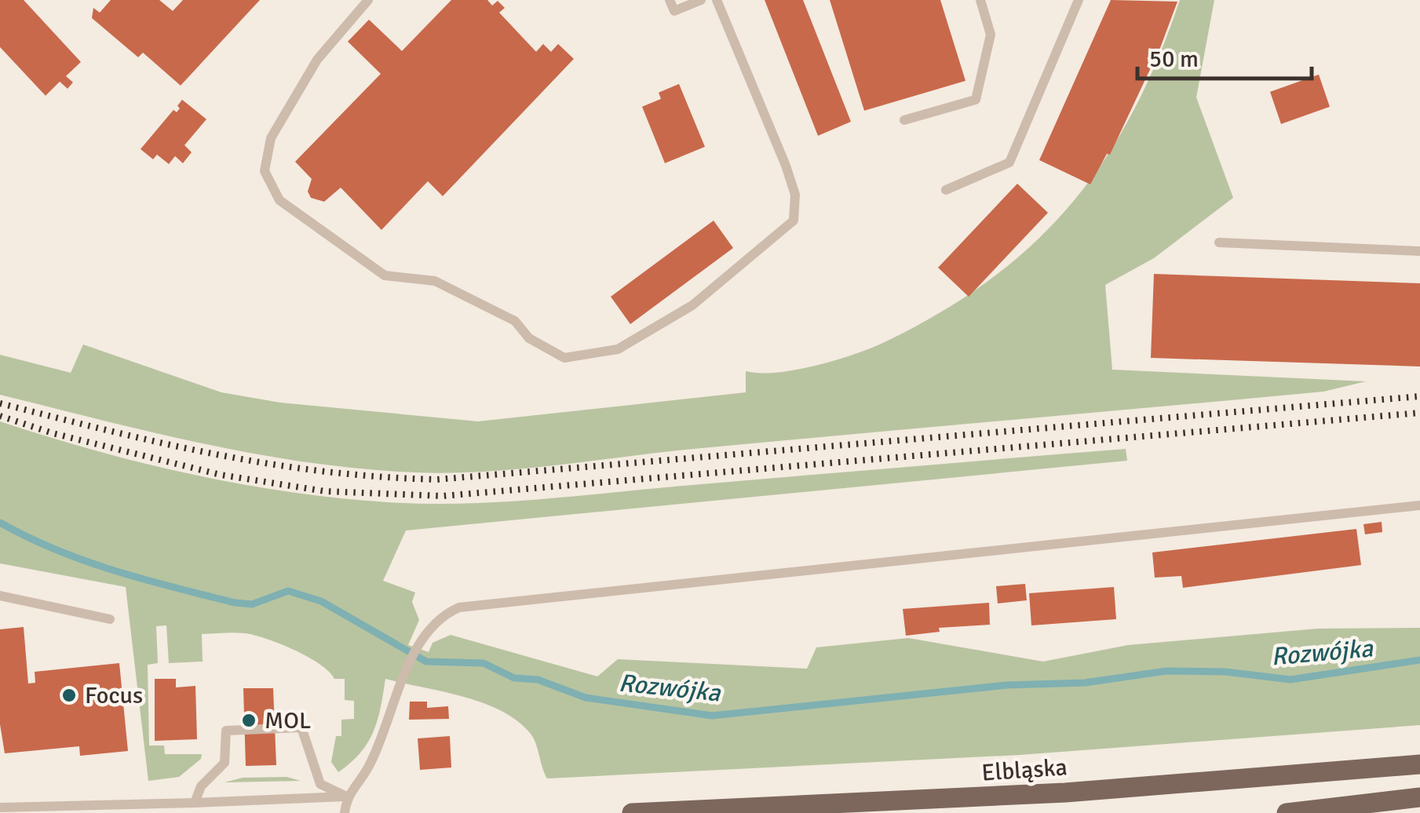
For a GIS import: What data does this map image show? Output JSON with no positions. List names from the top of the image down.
{
  "streets": {
    "main road": ["Elbląska"]
  },
  "water": ["Rozwójka"],
  "places": ["Focus", "MOL"],
  "scale_bar": "50 m"
}
